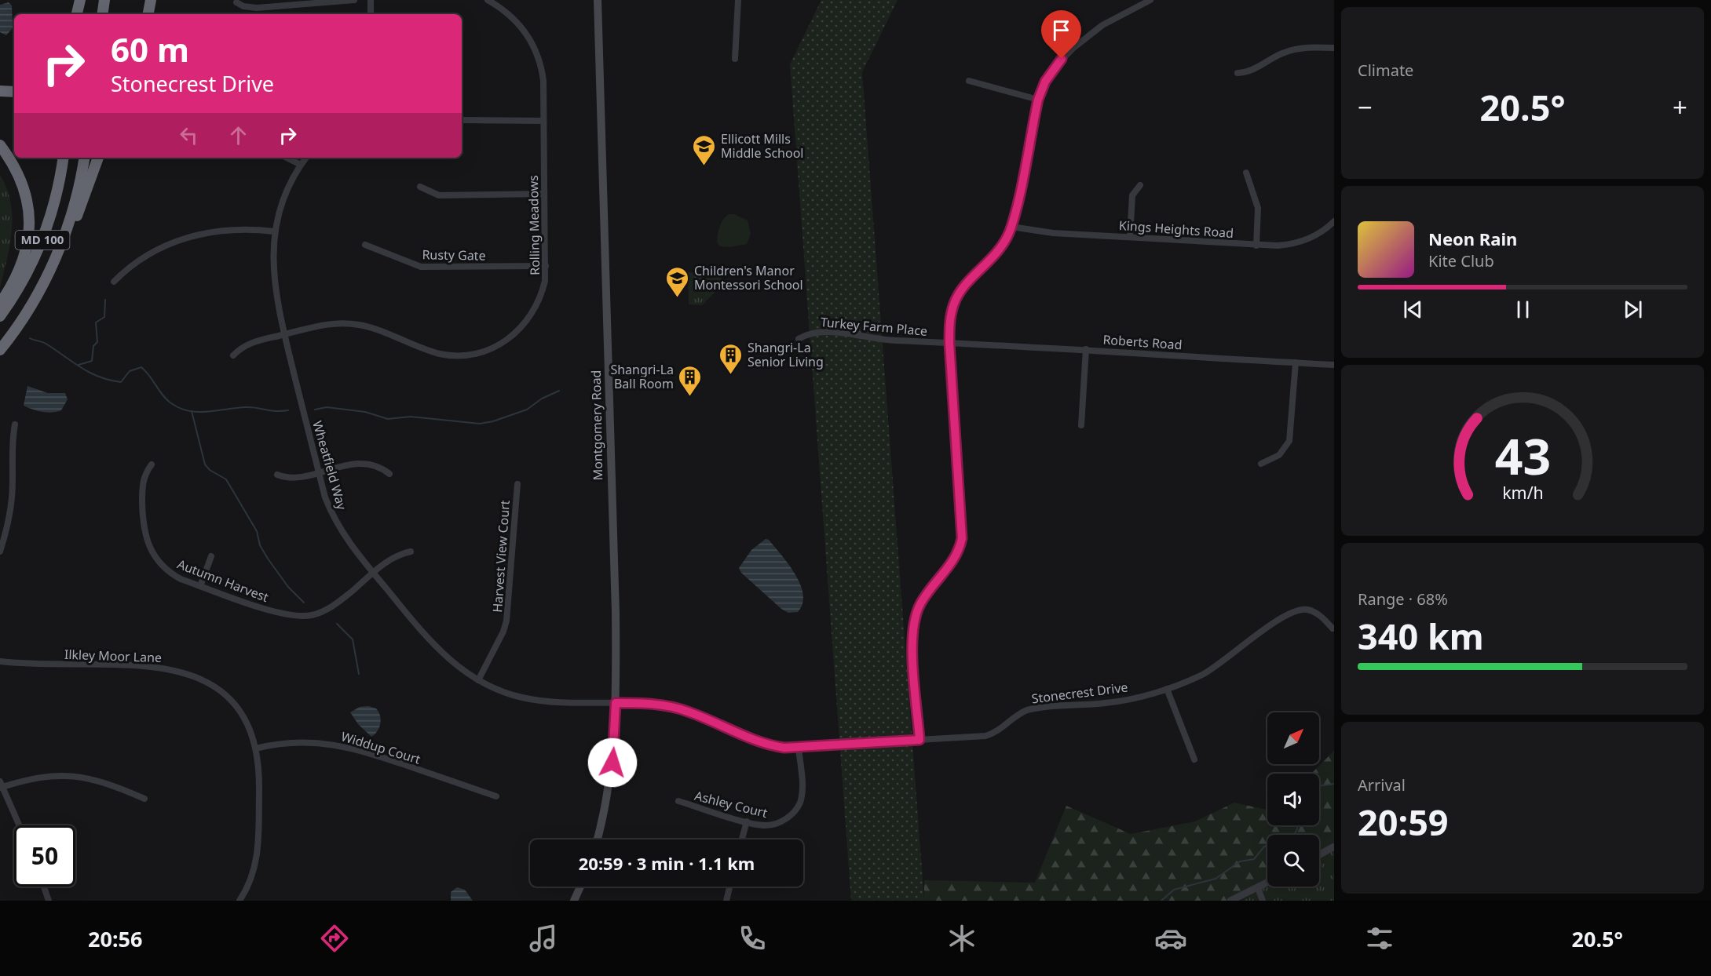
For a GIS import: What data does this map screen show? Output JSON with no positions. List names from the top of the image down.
{
  "streets": {
    "highway": ["MD 100"],
    "main road": ["Montgomery Road"],
    "street": [
      "Rolling Meadows",
      "Kings Heights Road",
      "Rusty Gate",
      "Turkey Farm Place",
      "Roberts Road",
      "Wheatfield Way",
      "Harvest View Court",
      "Autumn Harvest",
      "Ilkley Moor Lane",
      "Stonecrest Drive",
      "Widdup Court",
      "Ashley Court"
    ]
  },
  "crossings": [
    ["Rolling Meadows", "Rusty Gate"],
    ["Rolling Meadows", "Wheatfield Way"],
    ["Turkey Farm Place", "Roberts Road"],
    ["Montgomery Road", "Wheatfield Way"],
    ["Montgomery Road", "Stonecrest Drive"],
    ["Wheatfield Way", "Harvest View Court"],
    ["Wheatfield Way", "Autumn Harvest"],
    ["Wheatfield Way", "Stonecrest Drive"],
    ["Ilkley Moor Lane", "Widdup Court"],
    ["Stonecrest Drive", "Ashley Court"]
  ],
  "places": {
    "school or university": ["Ellicott Mills Middle School", "Children's Manor Montessori School"],
    "building": ["Shangri-La Senior Living", "Shangri-La Ball Room"]
  },
  "north": "top right",
  "page": {
    "tile": [
      "Climate",
      ["Range · 68%", "340 km"],
      ["Arrival", "20:59"]
    ],
    "turn": ["60 m", "Stonecrest Drive"],
    "heat": ["−", "20.5°", "+"],
    "song": ["Neon Rain", "Kite Club"],
    "limit": "50",
    "trip": "20:59 · 3 min · 1.1 km",
    "tabs": ["20:56", "20.5°"],
    "gauge": ["43", "km/h"]
  }
}
